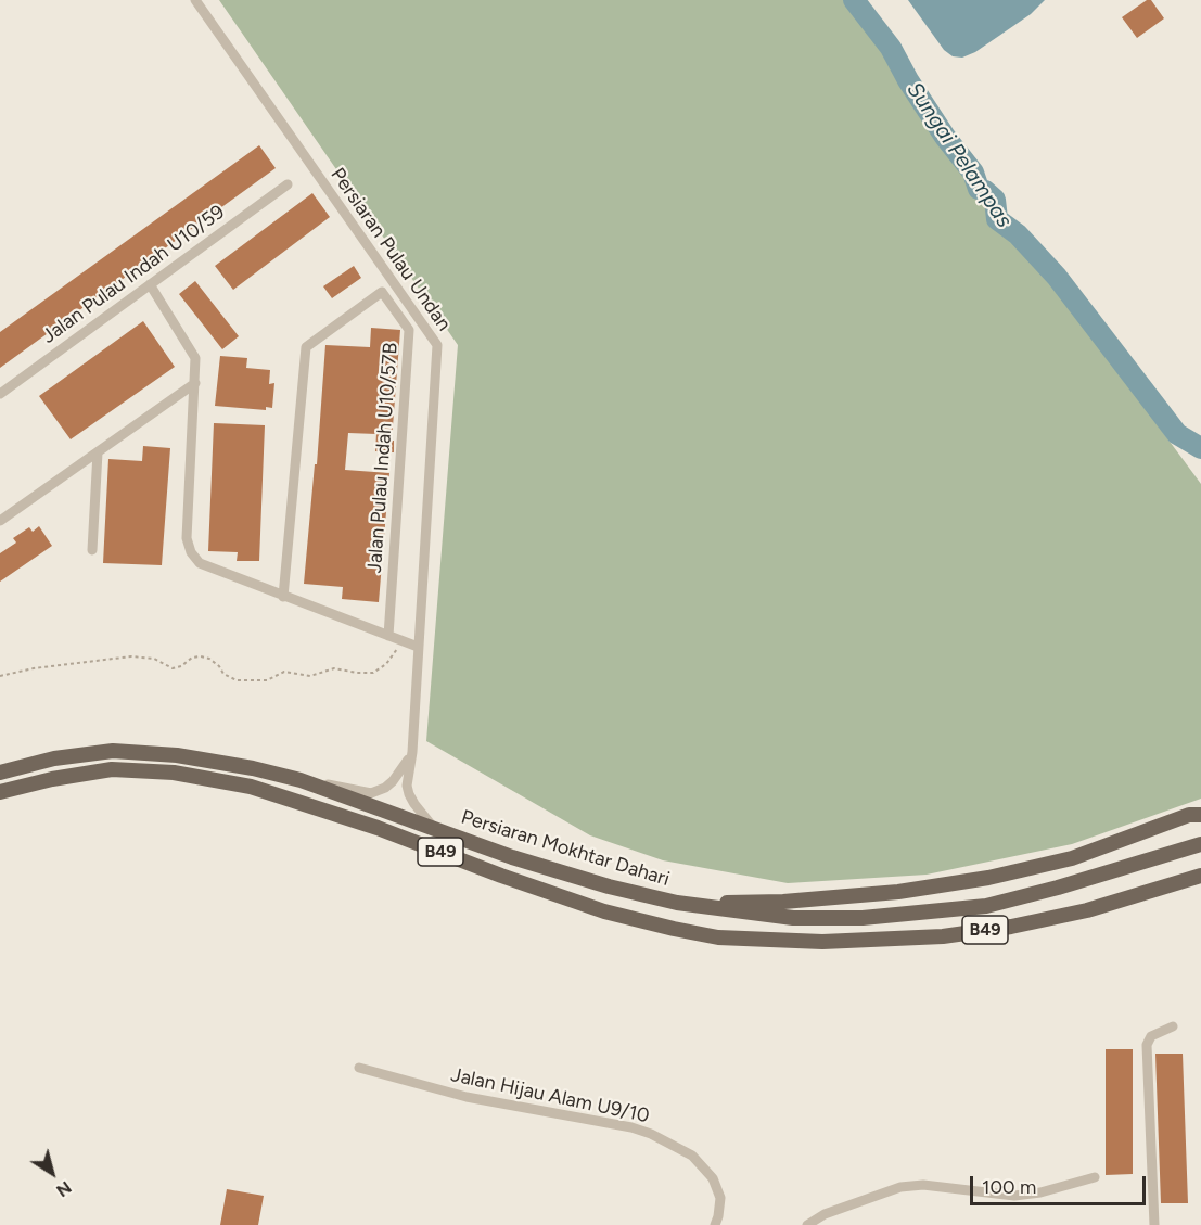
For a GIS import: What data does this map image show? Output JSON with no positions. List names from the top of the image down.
{
  "streets": {
    "main road": ["Persiaran Mokhtar Dahari", "B49"],
    "street": [
      "Persiaran Pulau Undan",
      "Jalan Pulau Indah U10/59",
      "Jalan Pulau Indah U10/57B",
      "Jalan Hijau Alam U9/10"
    ]
  },
  "crossings": [
    ["Persiaran Pulau Undan", "Persiaran Mokhtar Dahari"],
    ["Persiaran Mokhtar Dahari", "B49"]
  ],
  "water": ["Sungai Pelampas"],
  "scale_bar": "100 m",
  "north": "bottom right"
}
